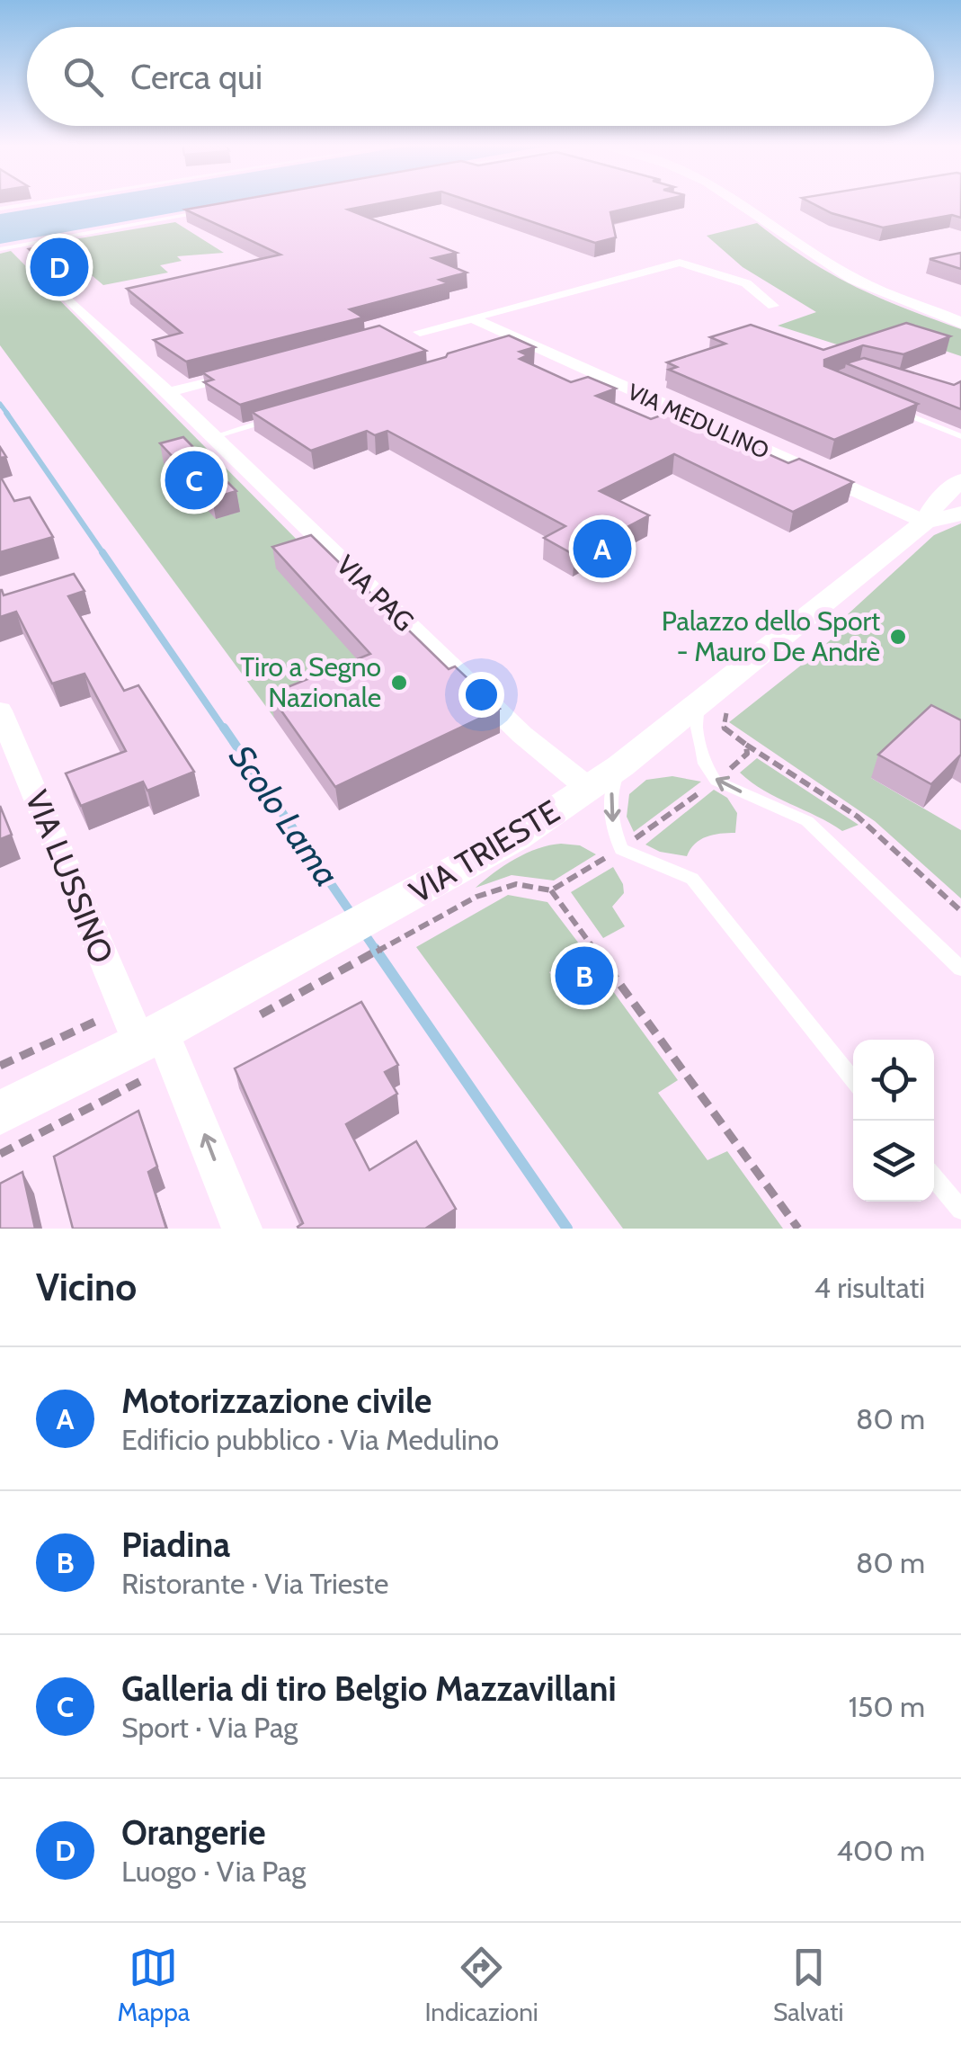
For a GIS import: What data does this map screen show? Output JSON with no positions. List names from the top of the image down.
{
  "streets": {
    "street": [
      "VIA MEDULINO",
      "VIA PAG",
      "VIA TRIESTE",
      "VIA LUSSINO"
    ]
  },
  "crossings": [
    ["VIA MEDULINO", "VIA TRIESTE"],
    ["VIA PAG", "VIA TRIESTE"],
    ["VIA TRIESTE", "VIA LUSSINO"]
  ],
  "one_way": ["VIA LUSSINO"],
  "water": ["Scolo Lama"],
  "places": ["Palazzo dello Sport - Mauro De Andrè", "Tiro a Segno Nazionale"],
  "page": {
    "search": "Cerca qui",
    "pins": [
      "D",
      "C",
      "A",
      "B"
    ],
    "heading": ["Vicino", "4 risultati"],
    "list": [
      {
        "mark": "A",
        "name": "Motorizzazione civile",
        "note": "Edificio pubblico · Via Medulino",
        "value": "80 m"
      },
      {
        "mark": "B",
        "name": "Piadina",
        "note": "Ristorante · Via Trieste",
        "value": "80 m"
      },
      {
        "mark": "C",
        "name": "Galleria di tiro Belgio Mazzavillani",
        "note": "Sport · Via Pag",
        "value": "150 m"
      },
      {
        "mark": "D",
        "name": "Orangerie",
        "note": "Luogo · Via Pag",
        "value": "400 m"
      }
    ],
    "nav": ["Mappa", "Indicazioni", "Salvati"]
  }
}
